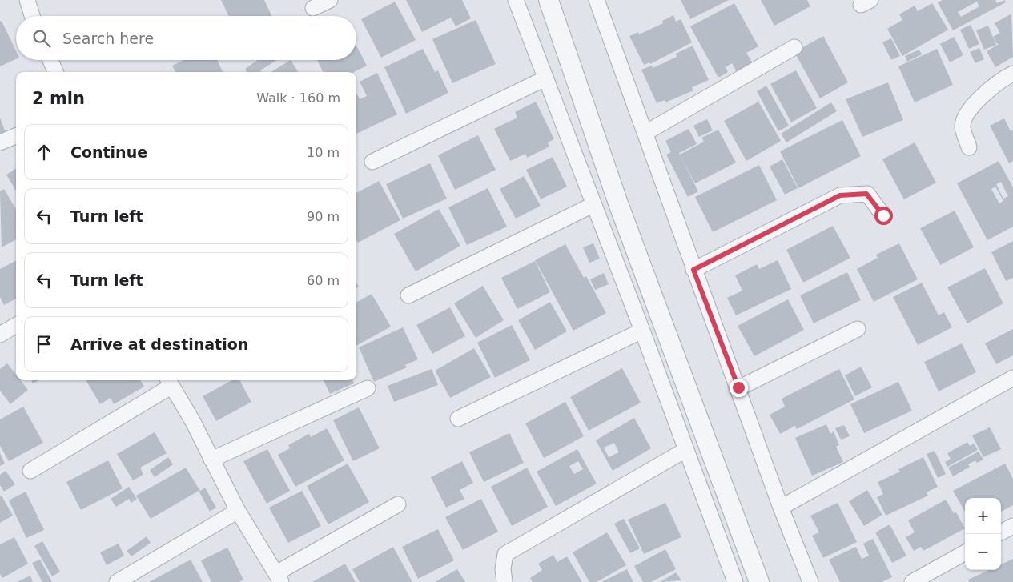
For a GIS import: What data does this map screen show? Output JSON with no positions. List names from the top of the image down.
{
  "page": {
    "search": "Search here",
    "heading": ["2 min", "Walk · 160 m"],
    "list": [
      ["Continue", "10 m"],
      ["Turn left", "90 m"],
      ["Turn left", "60 m"],
      "Arrive at destination"
    ],
    "map_buttons": ["+", "−"]
  }
}
